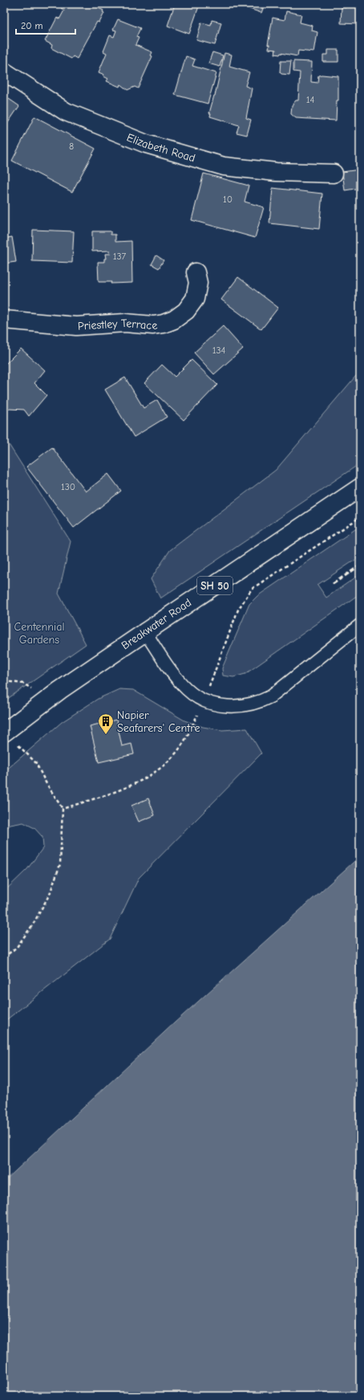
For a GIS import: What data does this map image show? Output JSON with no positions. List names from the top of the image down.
{
  "streets": {
    "main road": [
      "Elizabeth Road",
      "Priestley Terrace",
      "SH 50",
      "Breakwater Road"
    ]
  },
  "parks": ["Centennial Gardens"],
  "places": {
    "building": ["Napier Seafarers' Centre"]
  },
  "house_numbers": [
    "14",
    "8",
    "10",
    "137",
    "134",
    "130"
  ],
  "scale_bar": "20 m"
}
